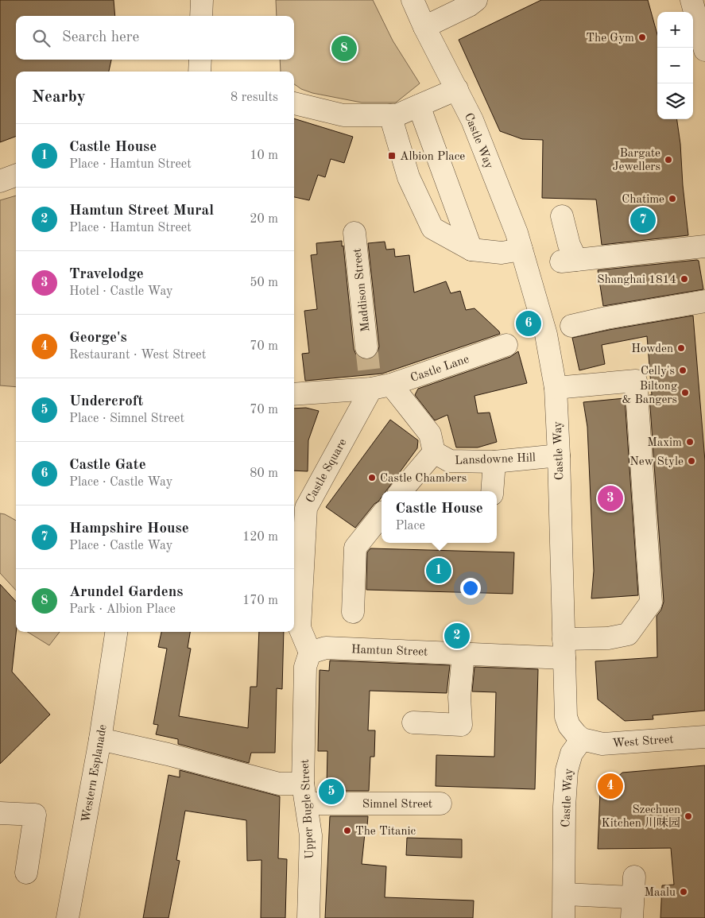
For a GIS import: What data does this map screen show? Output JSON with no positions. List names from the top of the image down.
{
  "streets": {
    "street": [
      "Castle Way",
      "Maddison Street",
      "Castle Lane",
      "Lansdowne Hill",
      "Castle Square",
      "Hamtun Street",
      "West Street",
      "Western Esplanade",
      "Simnel Street",
      "Upper Bugle Street"
    ]
  },
  "crossings": [
    ["Castle Way", "Lansdowne Hill"],
    ["Castle Way", "Hamtun Street"],
    ["Castle Way", "West Street"],
    ["Castle Lane", "Castle Square"],
    ["Castle Square", "Hamtun Street"],
    ["Castle Square", "Upper Bugle Street"],
    ["Hamtun Street", "Upper Bugle Street"],
    ["Western Esplanade", "Simnel Street"],
    ["Simnel Street", "Upper Bugle Street"]
  ],
  "places": {
    "other": [
      "The Gym",
      "Bargate Jewellers",
      "Chatime",
      "Shanghai 1814",
      "Howden",
      "Celly's",
      "Biltong & Bangers",
      "Maxim",
      "New Style",
      "Castle Chambers",
      "Szechuen Kitchen 川味园",
      "The Titanic",
      "Maalu"
    ],
    "transit": ["Albion Place"]
  },
  "page": {
    "map_buttons": ["+", "−"],
    "search": "Search here",
    "pins": [
      "8",
      "7",
      "6",
      "3",
      "1",
      "2",
      "4",
      "5"
    ],
    "heading": ["Nearby", "8 results"],
    "list": [
      {
        "mark": "1",
        "name": "Castle House",
        "note": "Place · Hamtun Street",
        "value": "10 m"
      },
      {
        "mark": "2",
        "name": "Hamtun Street Mural",
        "note": "Place · Hamtun Street",
        "value": "20 m"
      },
      {
        "mark": "3",
        "name": "Travelodge",
        "note": "Hotel · Castle Way",
        "value": "50 m"
      },
      {
        "mark": "4",
        "name": "George's",
        "note": "Restaurant · West Street",
        "value": "70 m"
      },
      {
        "mark": "5",
        "name": "Undercroft",
        "note": "Place · Simnel Street",
        "value": "70 m"
      },
      {
        "mark": "6",
        "name": "Castle Gate",
        "note": "Place · Castle Way",
        "value": "80 m"
      },
      {
        "mark": "7",
        "name": "Hampshire House",
        "note": "Place · Castle Way",
        "value": "120 m"
      },
      {
        "mark": "8",
        "name": "Arundel Gardens",
        "note": "Park · Albion Place",
        "value": "170 m"
      }
    ],
    "popup": ["Castle House", "Place"]
  }
}
